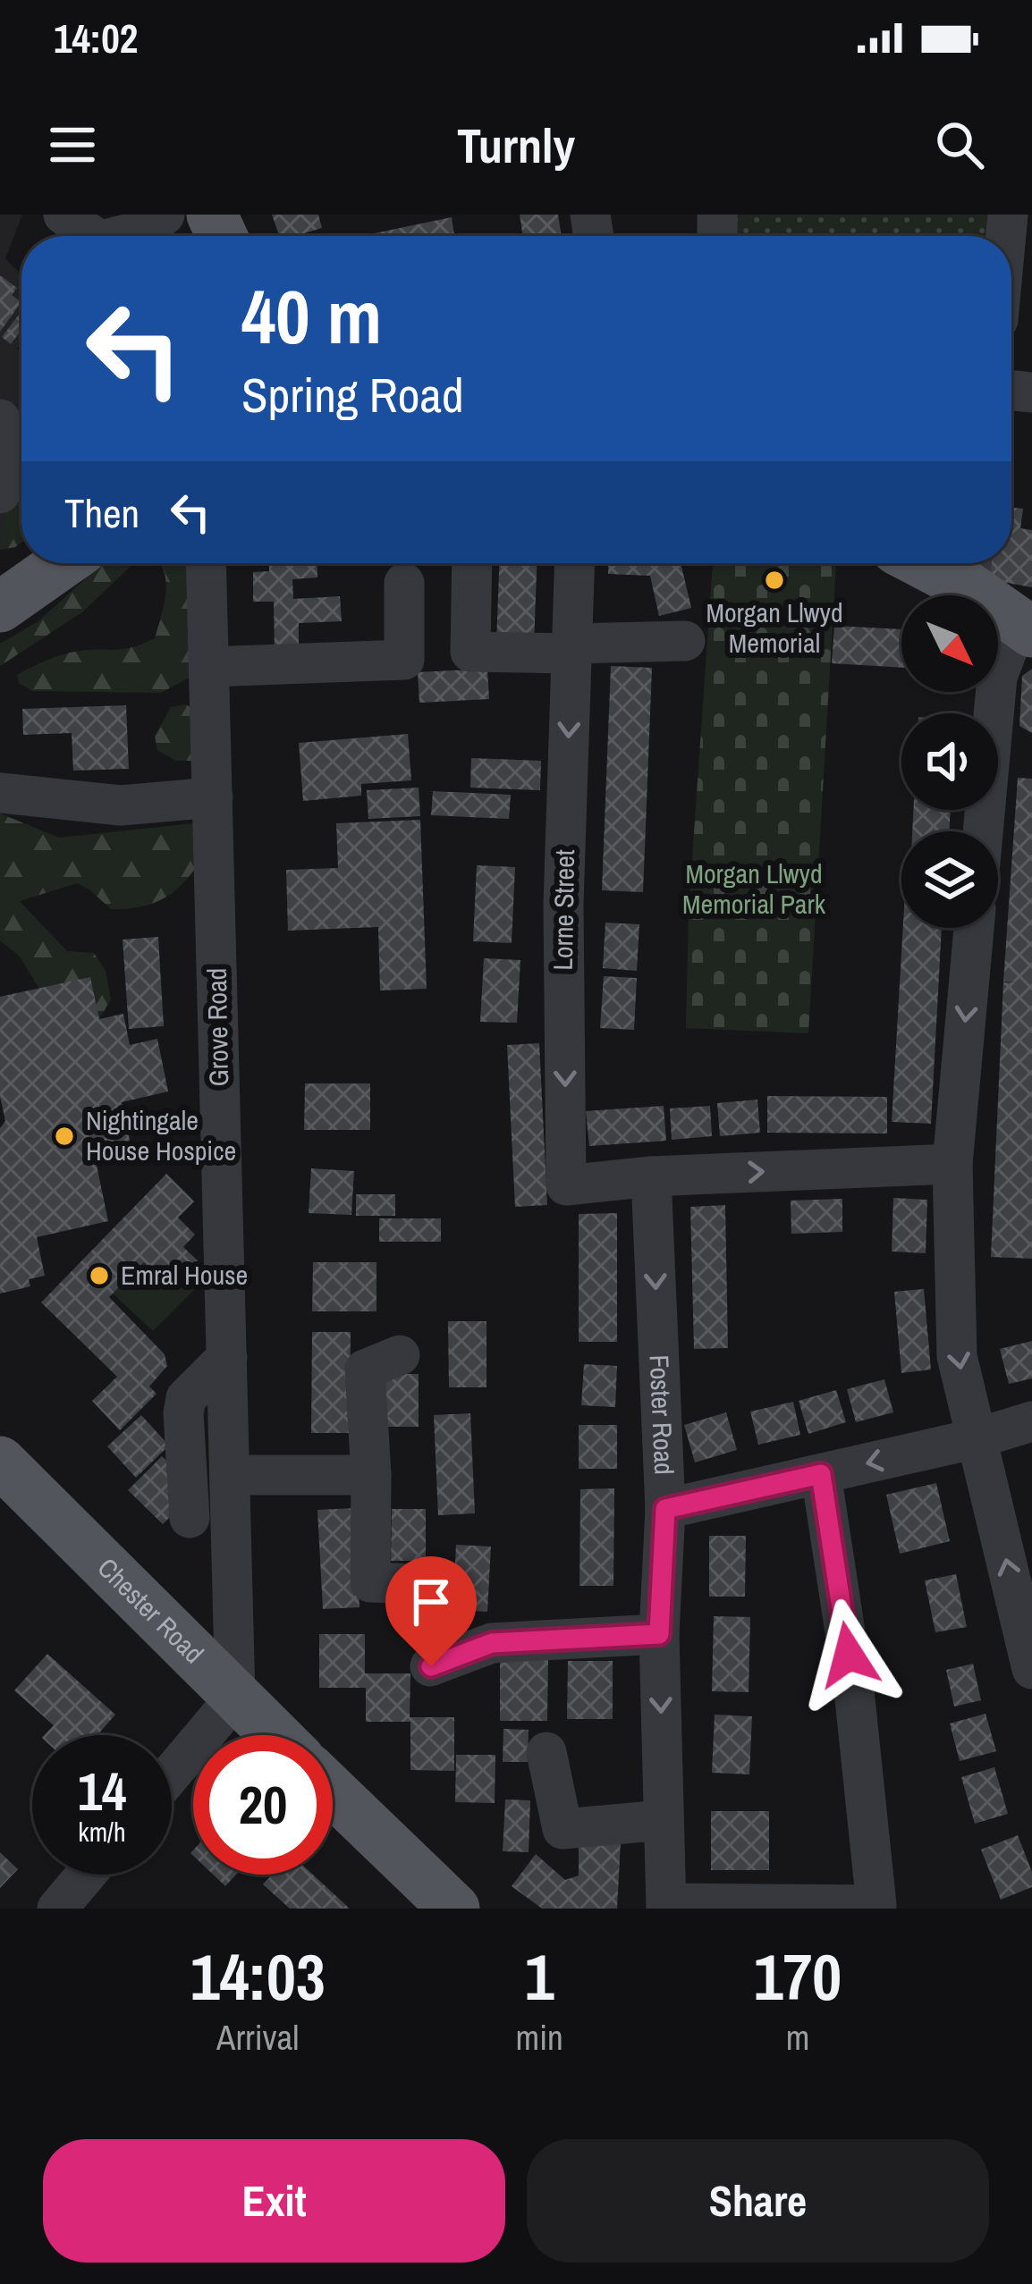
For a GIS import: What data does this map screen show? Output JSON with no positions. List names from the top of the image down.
{
  "streets": {
    "main road": ["Chester Road"],
    "street": ["Lorne Street", "Grove Road", "Foster Road"]
  },
  "crossings": [
    ["Lorne Street", "Foster Road"],
    ["Grove Road", "Chester Road"]
  ],
  "one_way": ["Lorne Street"],
  "parks": ["Morgan Llwyd Memorial Park"],
  "places": ["Morgan Llwyd Memorial", "Nightingale House Hospice", "Emral House"],
  "north": "bottom right",
  "page": {
    "status": "14:02",
    "header": "Turnly",
    "turn": ["40 m", "Spring Road"],
    "then": "Then",
    "speed": "14 km/h",
    "limit": "20",
    "eta": [
      "14:03",
      "Arrival",
      "1",
      "min",
      "170",
      "m"
    ],
    "buttons": ["Exit", "Share"]
  }
}
